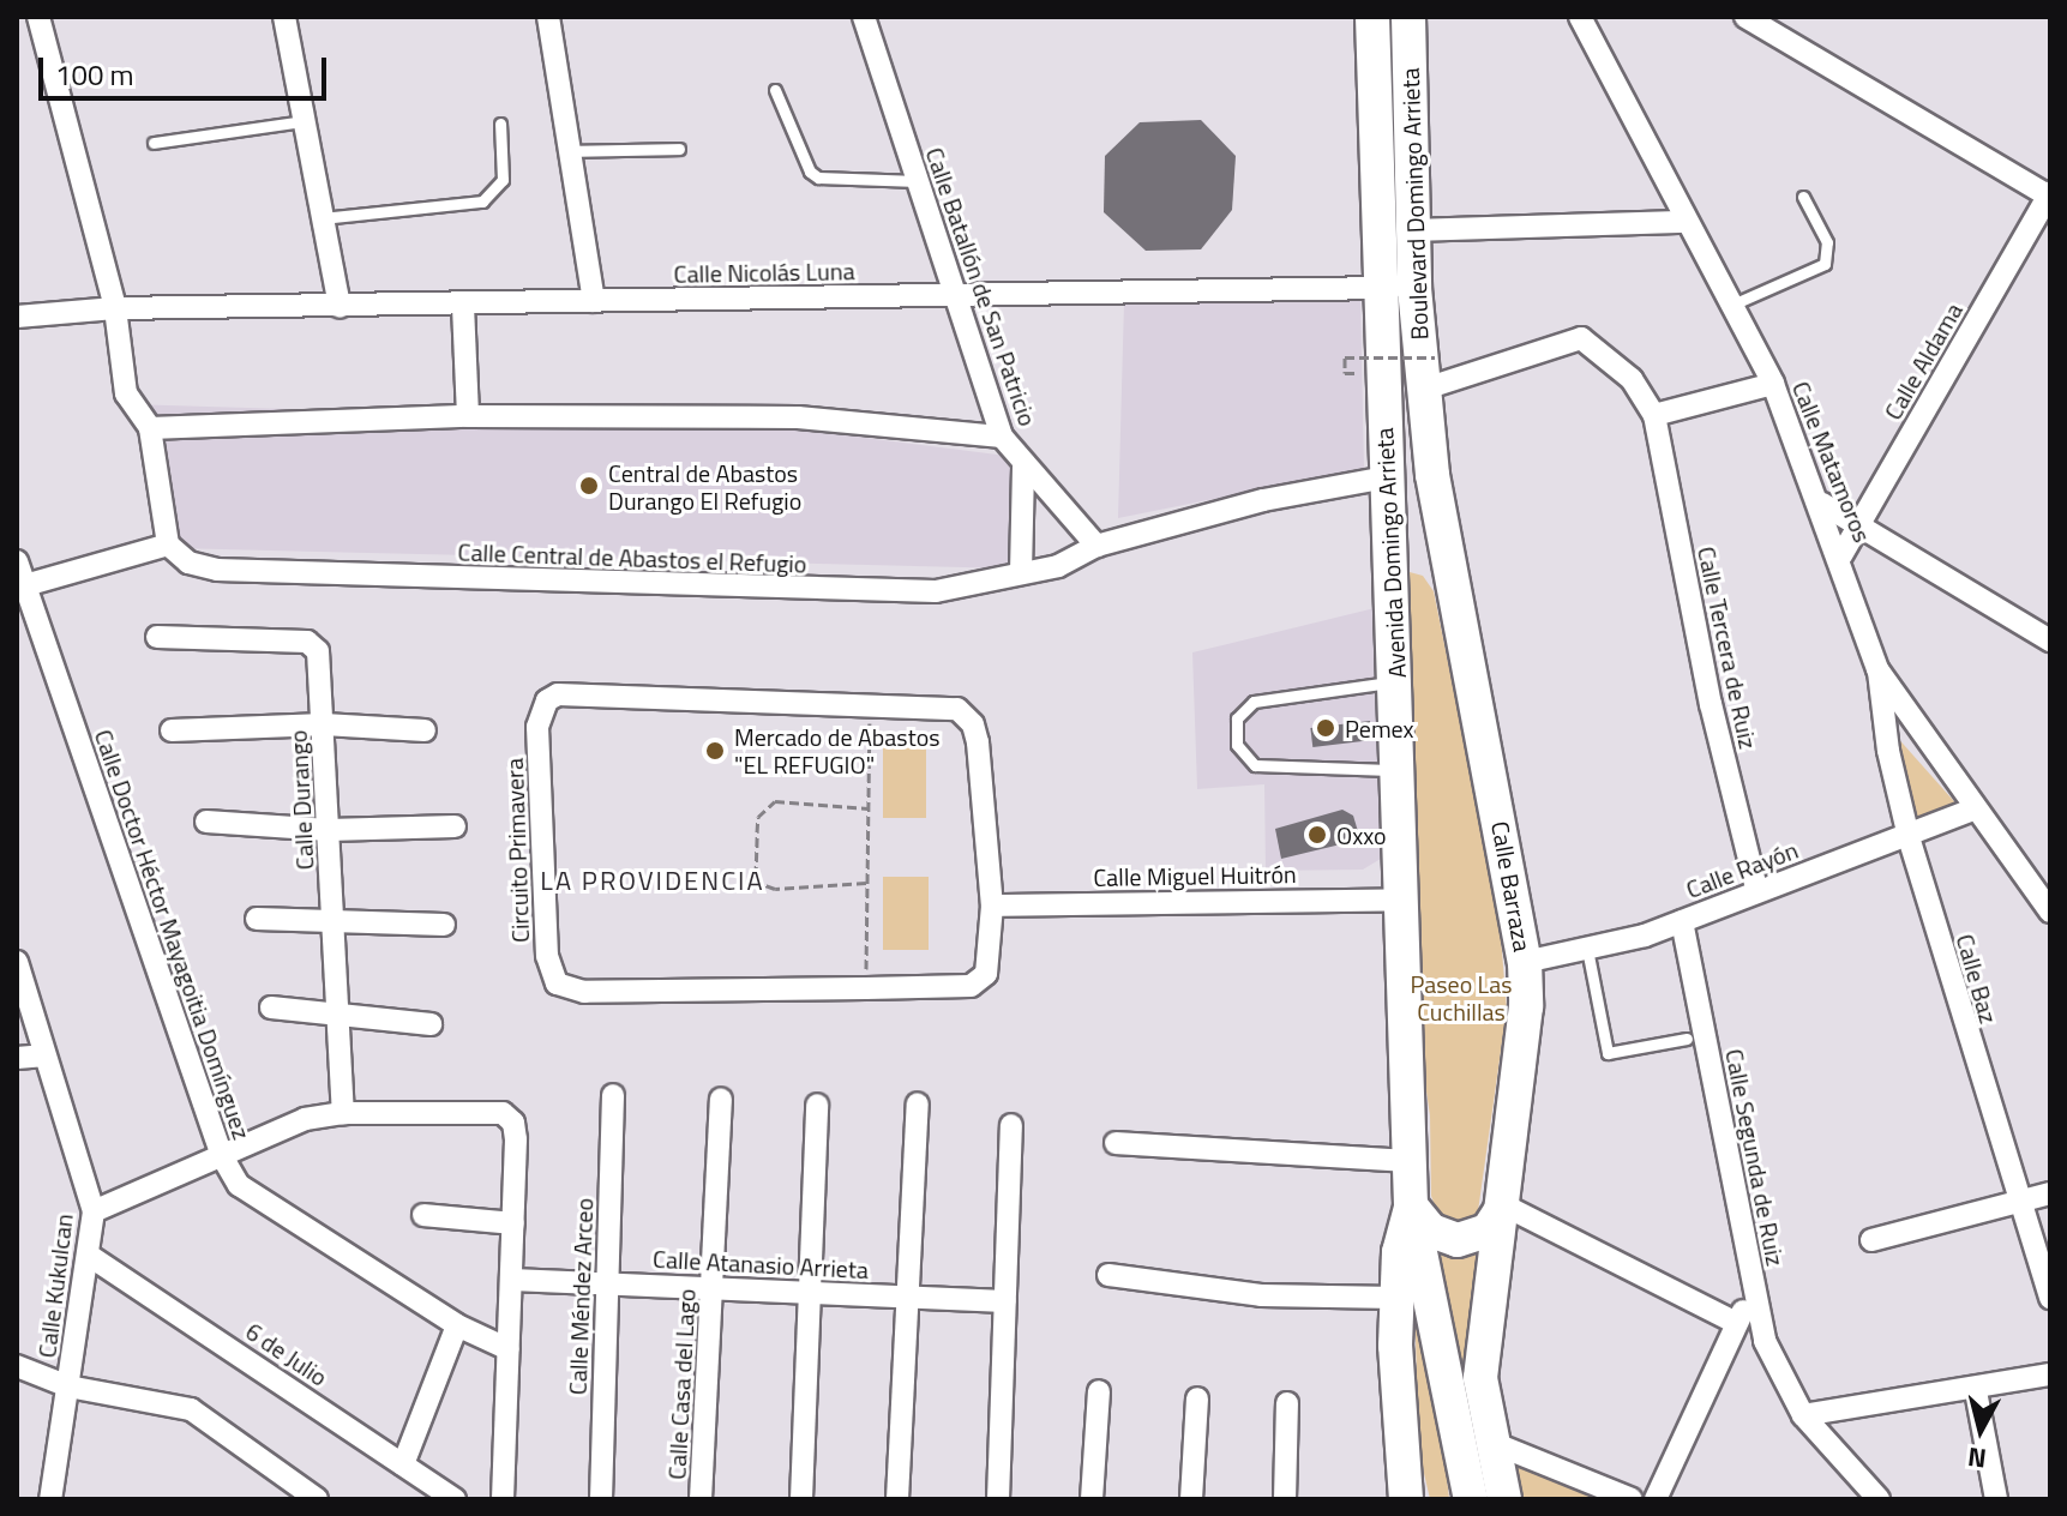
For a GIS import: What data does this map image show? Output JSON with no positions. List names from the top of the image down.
{
  "streets": {
    "main road": ["Boulevard Domingo Arrieta", "Avenida Domingo Arrieta", "Calle Barraza"],
    "street": [
      "Calle Nicolás Luna",
      "Calle Batallón de San Patricio",
      "Calle Aldama",
      "Calle Matamoros",
      "Calle Central de Abastos el Refugio",
      "Calle Tercera de Ruiz",
      "Calle Durango",
      "Circuito Primavera",
      "Calle Rayón",
      "Calle Miguel Huitrón",
      "Calle Doctor Héctor Mayagoitia Domínguez",
      "Calle Baz",
      "Calle Segunda de Ruiz",
      "Calle Atanasio Arrieta",
      "Calle Kukulcan",
      "Calle Méndez Arceo",
      "6 de Julio",
      "Calle Casa del Lago"
    ]
  },
  "crossings": [
    ["Boulevard Domingo Arrieta", "Calle Nicolás Luna"],
    ["Boulevard Domingo Arrieta", "Calle Barraza"],
    ["Calle Nicolás Luna", "Calle Batallón de San Patricio"],
    ["Calle Nicolás Luna", "Avenida Domingo Arrieta"],
    ["Calle Batallón de San Patricio", "Calle Central de Abastos el Refugio"],
    ["Calle Aldama", "Calle Matamoros"],
    ["Calle Matamoros", "Calle Rayón"],
    ["Calle Matamoros", "Calle Baz"],
    ["Avenida Domingo Arrieta", "Calle Central de Abastos el Refugio"],
    ["Avenida Domingo Arrieta", "Calle Miguel Huitrón"],
    ["Calle Tercera de Ruiz", "Calle Rayón"],
    ["Circuito Primavera", "Calle Miguel Huitrón"],
    ["Calle Rayón", "Calle Barraza"],
    ["Calle Rayón", "Calle Baz"],
    ["Calle Rayón", "Calle Segunda de Ruiz"],
    ["Calle Atanasio Arrieta", "Calle Méndez Arceo"],
    ["Calle Atanasio Arrieta", "Calle Casa del Lago"],
    ["Calle Kukulcan", "6 de Julio"]
  ],
  "districts": ["LA PROVIDENCIA"],
  "parks": ["Paseo Las Cuchillas"],
  "places": [
    "Central de Abastos Durango El Refugio",
    "Pemex",
    "Mercado de Abastos \"EL REFUGIO\"",
    "Oxxo"
  ],
  "scale_bar": "100 m",
  "north": "bottom"
}
